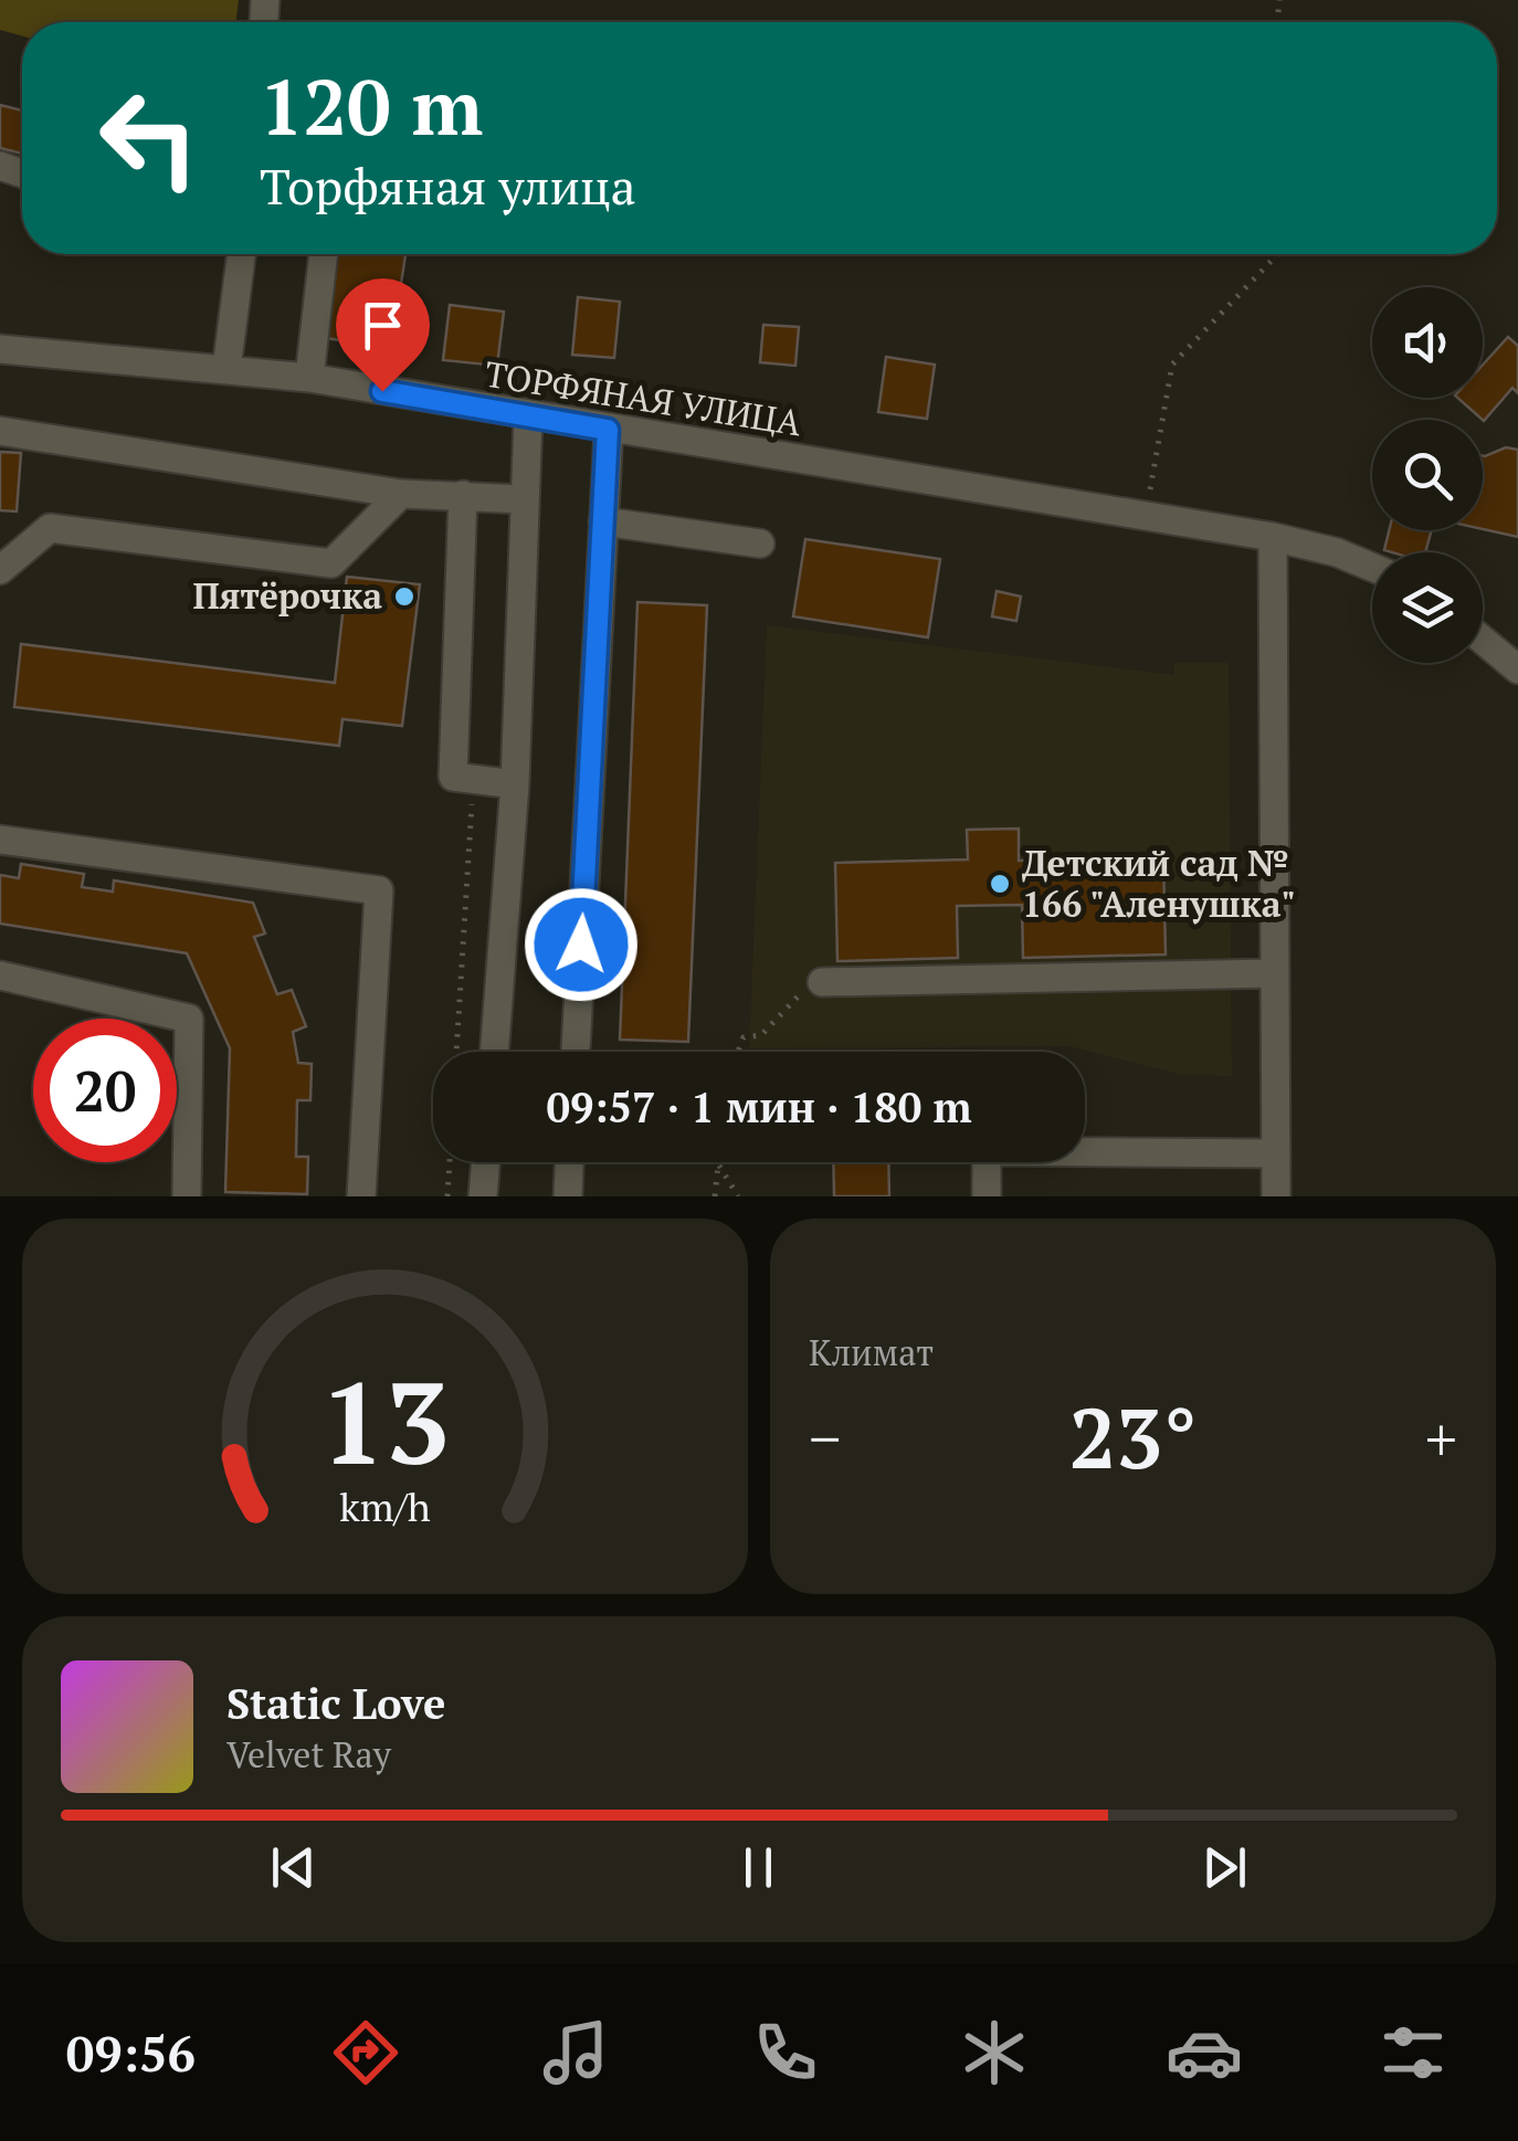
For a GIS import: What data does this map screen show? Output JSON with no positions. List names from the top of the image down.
{
  "streets": {
    "street": ["ТОРФЯНАЯ УЛИЦА"]
  },
  "places": ["Пятёрочка", "Детский сад № 166 \"Аленушка\""],
  "page": {
    "turn": ["120 m", "Торфяная улица"],
    "limit": "20",
    "trip": "09:57 · 1 мин · 180 m",
    "tile": "Климат",
    "heat": ["−", "23°", "+"],
    "song": ["Static Love", "Velvet Ray"],
    "tabs": "09:56",
    "gauge": ["13", "km/h"]
  }
}
